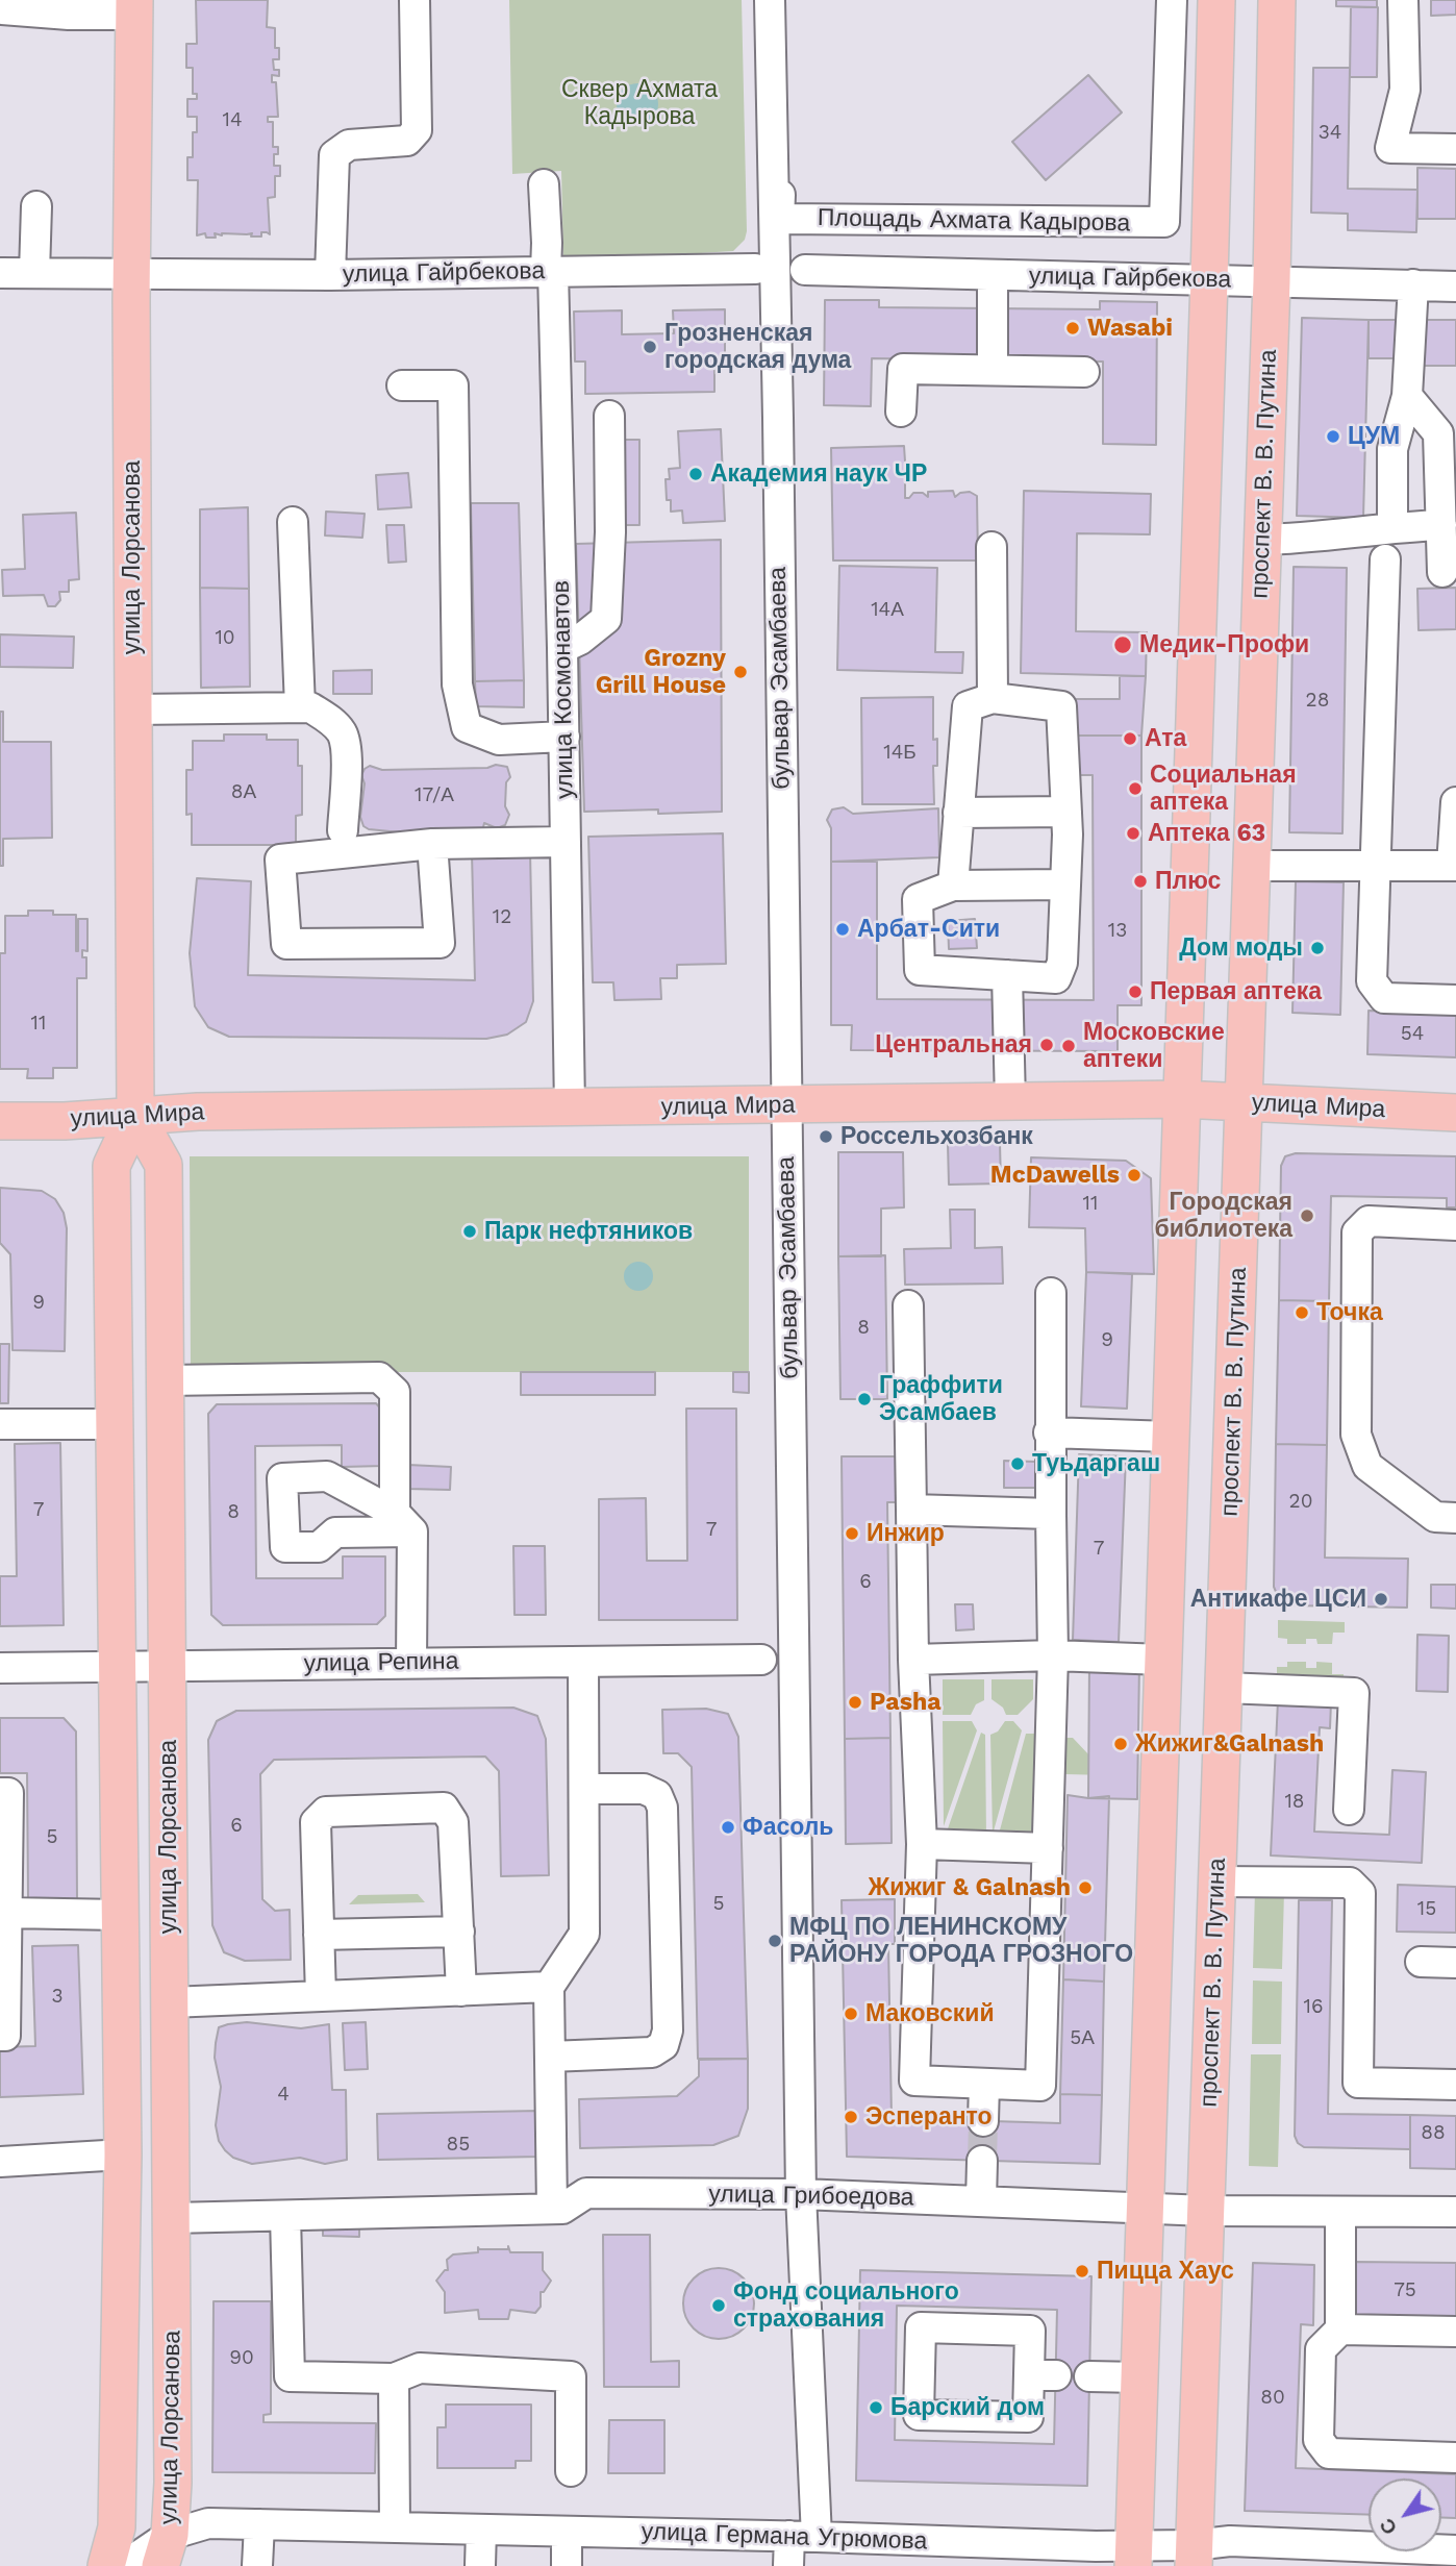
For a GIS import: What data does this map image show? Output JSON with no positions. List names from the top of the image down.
{
  "streets": {
    "main road": ["проспект В. В. Путина", "улица Лорсанова", "улица Мира"],
    "street": [
      "Площадь Ахмата Кадырова",
      "улица Гайрбекова",
      "бульвар Эсамбаева",
      "улица Космонавтов",
      "улица Репина",
      "улица Грибоедова",
      "улица Германа Угрюмова"
    ]
  },
  "crossings": [
    ["улица Гайрбекова", "проспект В. В. Путина"],
    ["улица Гайрбекова", "улица Лорсанова"],
    ["улица Гайрбекова", "улица Космонавтов"],
    ["проспект В. В. Путина", "улица Мира"],
    ["проспект В. В. Путина", "улица Грибоедова"],
    ["проспект В. В. Путина", "улица Германа Угрюмова"],
    ["улица Лорсанова", "улица Мира"],
    ["улица Лорсанова", "улица Репина"],
    ["улица Лорсанова", "улица Грибоедова"],
    ["улица Лорсанова", "улица Германа Угрюмова"],
    ["бульвар Эсамбаева", "улица Мира"],
    ["бульвар Эсамбаева", "улица Грибоедова"],
    ["бульвар Эсамбаева", "улица Германа Угрюмова"],
    ["улица Космонавтов", "улица Мира"]
  ],
  "parks": ["Сквер Ахмата Кадырова"],
  "places": [
    "Wasabi",
    "Грозненская городская дума",
    "ЦУМ",
    "Академия наук ЧР",
    "Медик-Профи",
    "Grozny Grill House",
    "Ата",
    "Социальная аптека",
    "Аптека 63",
    "Плюс",
    "Арбат-Сити",
    "Дом моды",
    "Первая аптека",
    "Центральная",
    "Московские аптеки",
    "Россельхозбанк",
    "McDawells",
    "Городская библиотека",
    "Парк нефтяников",
    "Точка",
    "Граффити Эсамбаев",
    "Туьдаргаш",
    "Инжир",
    "Антикафе ЦСИ",
    "Pasha",
    "Жижиг&Galnash",
    "Фасоль",
    "Жижиг & Galnash",
    "МФЦ ПО ЛЕНИНСКОМУ РАЙОНУ ГОРОДА ГРОЗНОГО",
    "Маковский",
    "Эсперанто",
    "Пицца Хаус",
    "Фонд социального страхования",
    "Барский дом"
  ],
  "house_numbers": [
    "14",
    "34",
    "14А",
    "10",
    "28",
    "14Б",
    "8А",
    "17/А",
    "12",
    "13",
    "11",
    "54",
    "11",
    "9",
    "8",
    "9",
    "20",
    "7",
    "8",
    "7",
    "7",
    "6",
    "18",
    "6",
    "5",
    "5",
    "15",
    "3",
    "16",
    "5А",
    "4",
    "88",
    "85",
    "75",
    "90",
    "80"
  ],
  "north": "bottom left"
}
